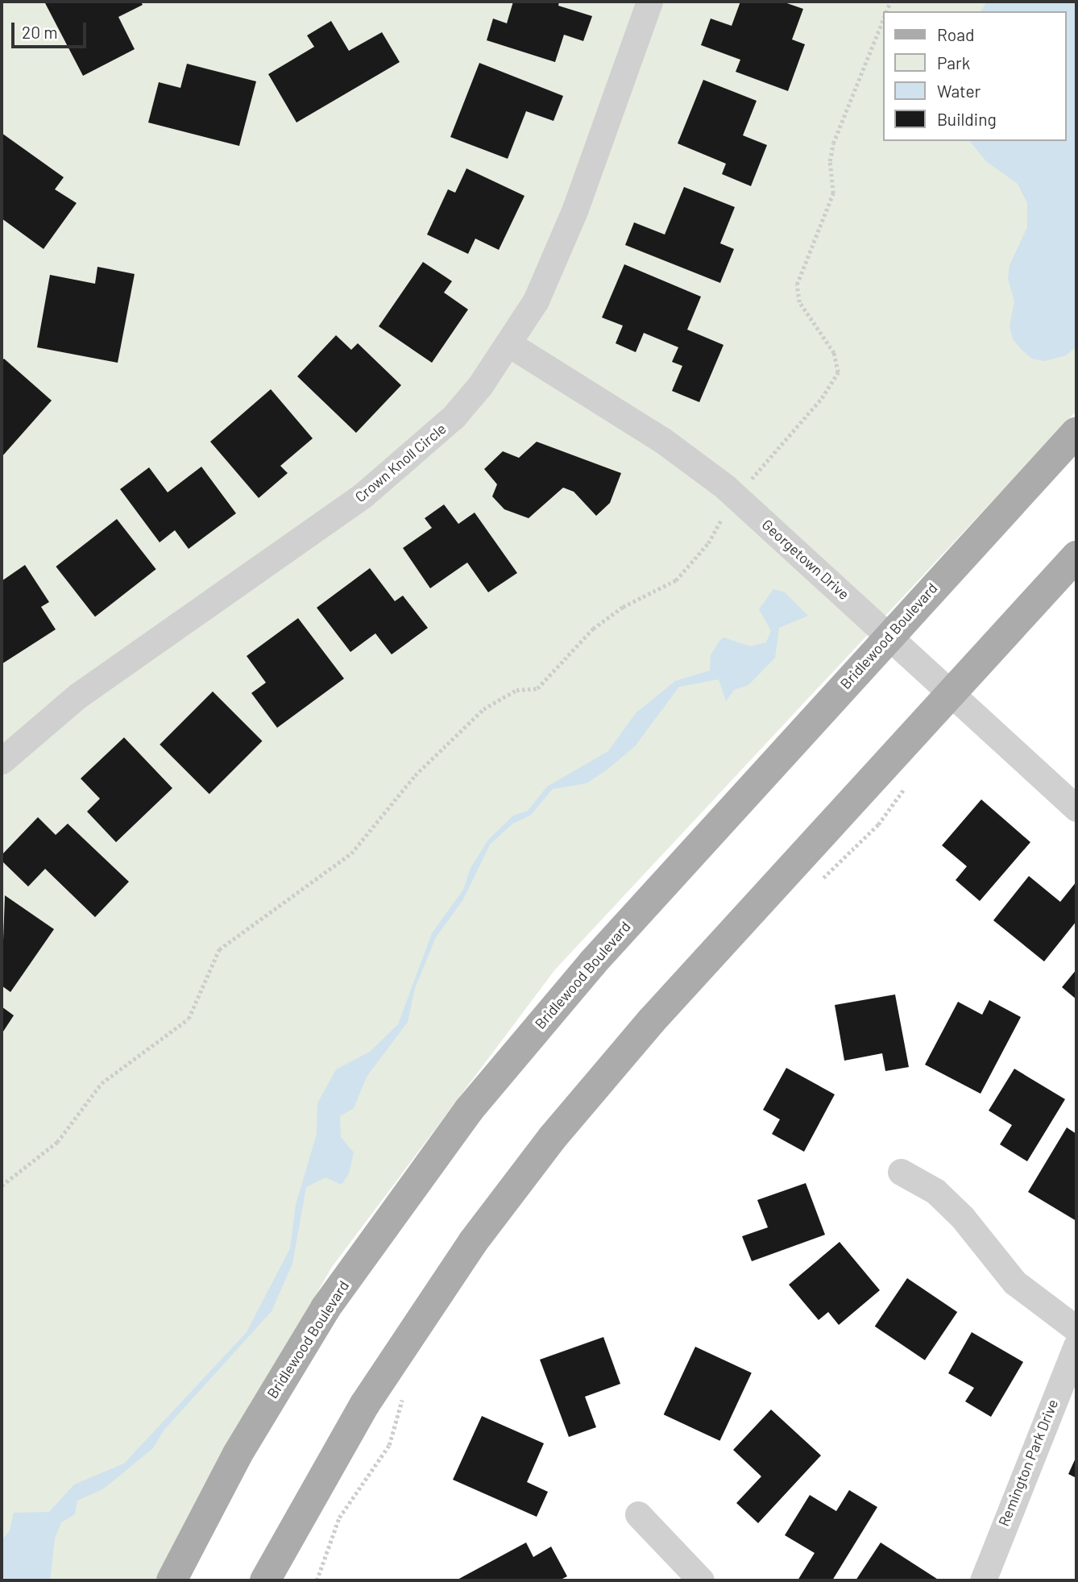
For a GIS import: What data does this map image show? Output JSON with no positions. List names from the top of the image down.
{
  "streets": {
    "main road": ["Bridlewood Boulevard"],
    "street": ["Crown Knoll Circle", "Georgetown Drive", "Remington Park Drive"]
  },
  "crossings": [
    ["Crown Knoll Circle", "Georgetown Drive"],
    ["Georgetown Drive", "Bridlewood Boulevard"]
  ],
  "legend": [
    "Road",
    "Park",
    "Water",
    "Building"
  ],
  "scale_bar": "20 m"
}
